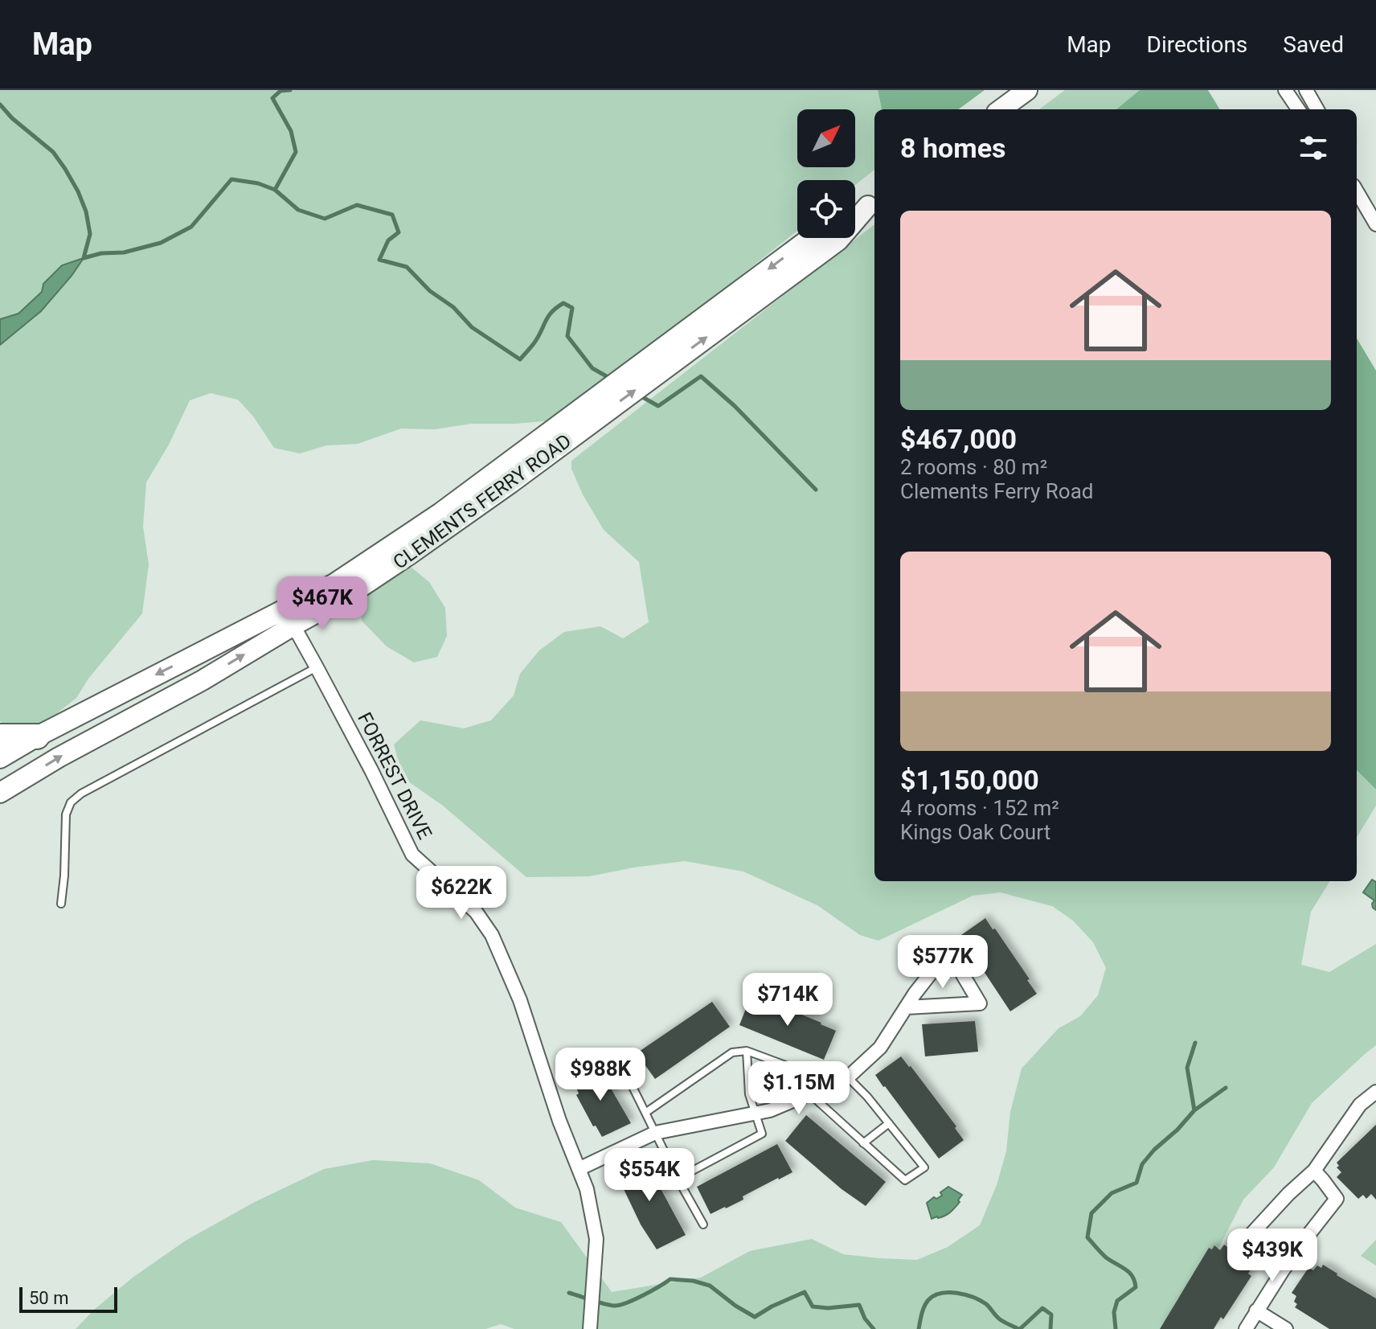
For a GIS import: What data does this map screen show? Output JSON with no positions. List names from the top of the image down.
{
  "streets": {
    "main road": ["CLEMENTS FERRY ROAD"],
    "street": ["FORREST DRIVE"]
  },
  "crossings": [
    ["CLEMENTS FERRY ROAD", "FORREST DRIVE"]
  ],
  "scale_bar": "50 m",
  "north": "top right",
  "page": {
    "header": "Map",
    "nav": ["Map", "Directions", "Saved"],
    "heading": "8 homes",
    "list": [
      {
        "name": "$467,000",
        "note": "2 rooms · 80 m² · Clements Ferry Road"
      },
      {
        "name": "$1,150,000",
        "note": "4 rooms · 152 m² · Kings Oak Court"
      }
    ],
    "price": [
      "$467K",
      "$622K",
      "$577K",
      "$714K",
      "$988K",
      "$1.15M",
      "$554K",
      "$439K"
    ],
    "scale": "50 m"
  }
}
